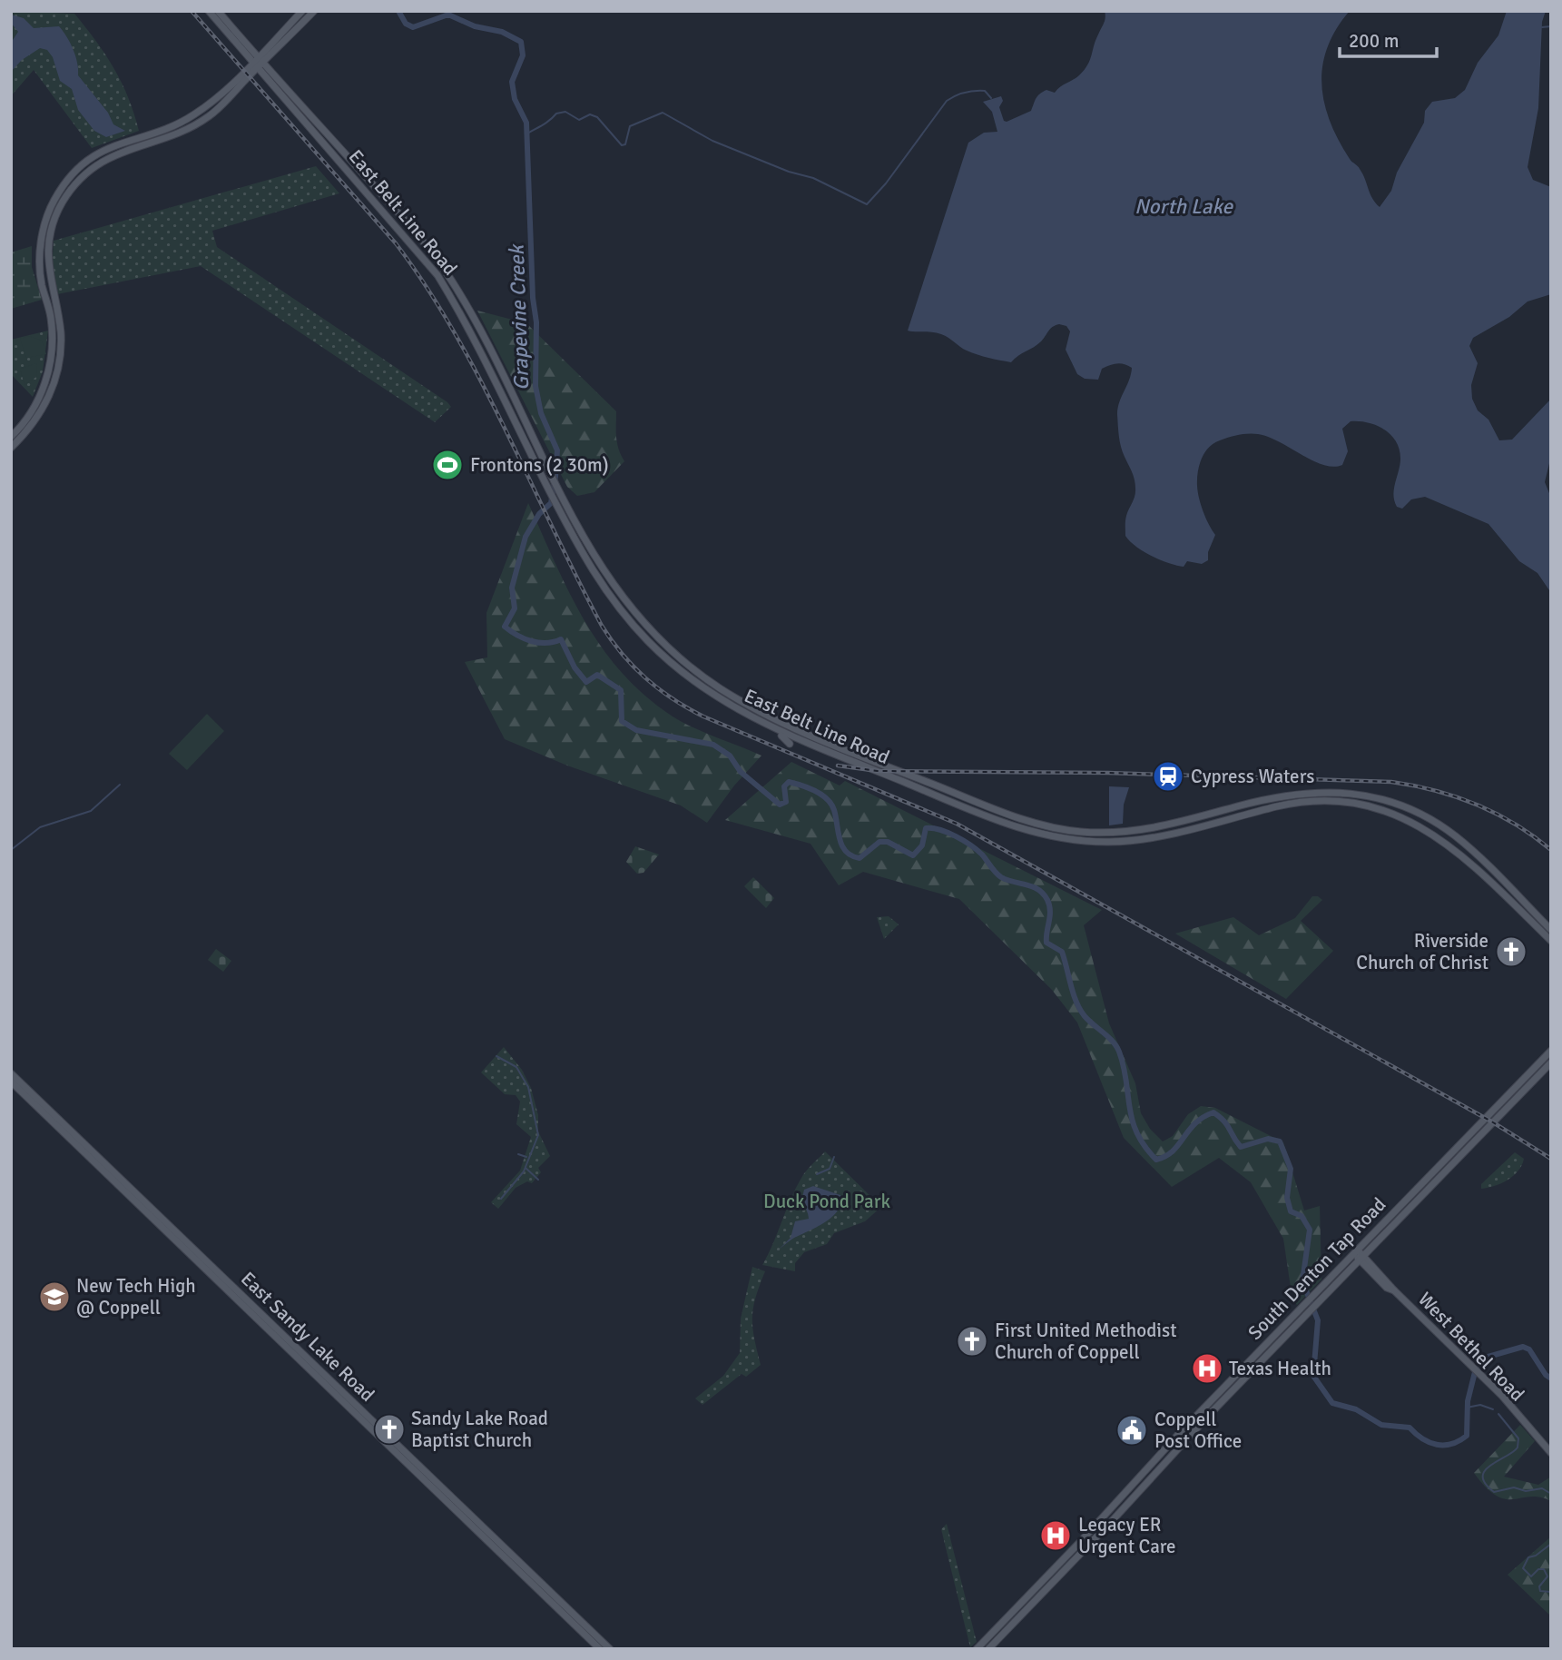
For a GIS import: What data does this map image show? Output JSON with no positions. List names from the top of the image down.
{
  "streets": {
    "main road": [
      "East Belt Line Road",
      "South Denton Tap Road",
      "East Sandy Lake Road",
      "West Bethel Road"
    ]
  },
  "crossings": [
    ["South Denton Tap Road", "West Bethel Road"]
  ],
  "water": ["North Lake", "Grapevine Creek"],
  "parks": ["Duck Pond Park"],
  "places": {
    "sports": ["Frontons (2 30m)"],
    "station": ["Cypress Waters"],
    "church": ["Riverside Church of Christ", "First United Methodist Church of Coppell", "Sandy Lake Road Baptist Church"],
    "school or university": ["New Tech High @ Coppell"],
    "hospital": ["Texas Health", "Legacy ER Urgent Care"],
    "public building": ["Coppell Post Office"]
  },
  "scale_bar": "200 m"
}
